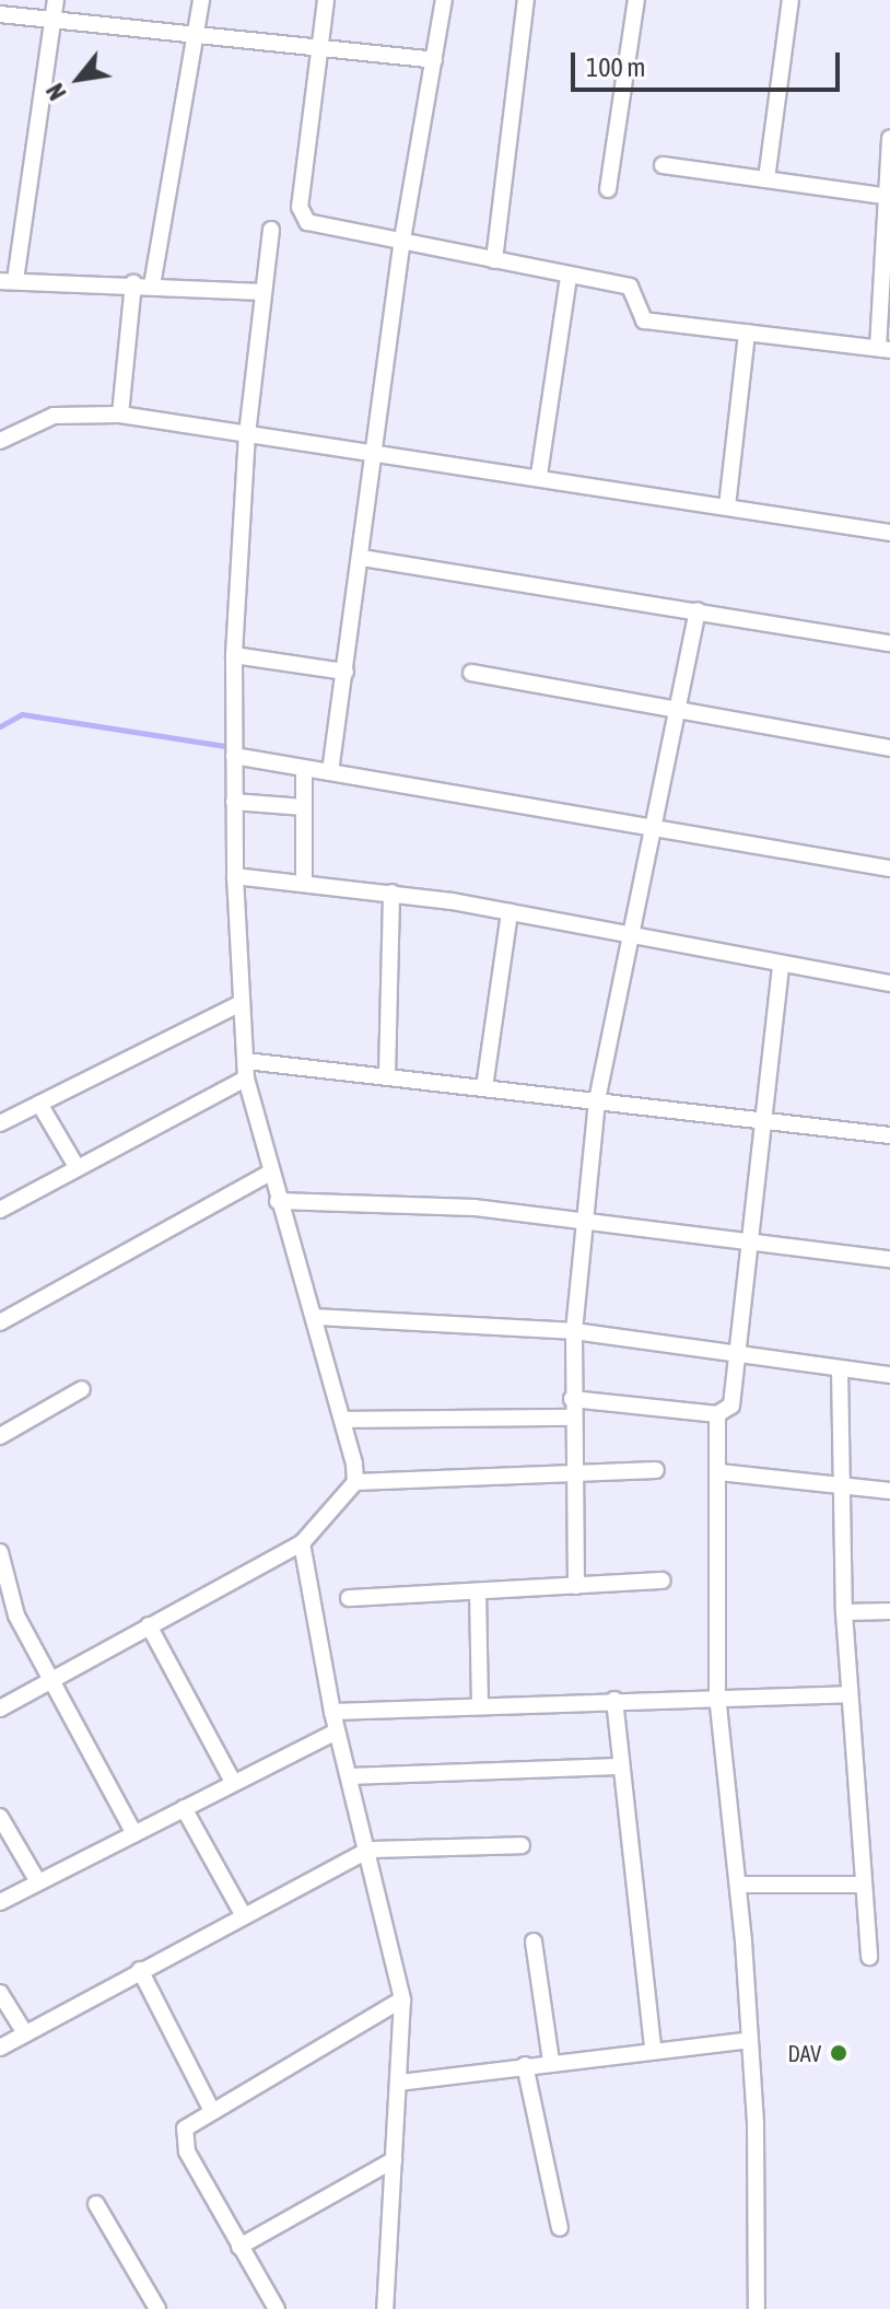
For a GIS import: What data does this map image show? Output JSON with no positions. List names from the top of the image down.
{
  "places": ["DAV"],
  "scale_bar": "100 m",
  "north": "bottom left"
}
